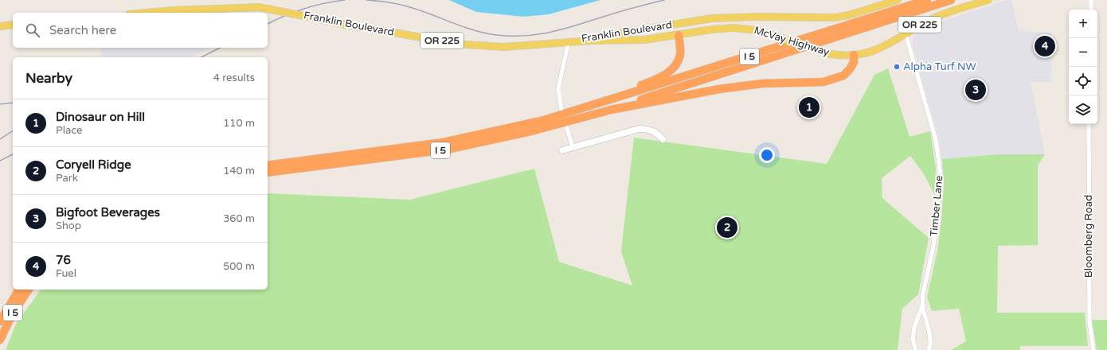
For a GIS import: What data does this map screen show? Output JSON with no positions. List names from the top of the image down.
{
  "streets": {
    "highway": ["I 5"],
    "main road": ["Franklin Boulevard", "OR 225", "McVay Highway"],
    "street": ["Timber Lane", "Bloomberg Road"]
  },
  "crossings": [
    ["Franklin Boulevard", "McVay Highway"],
    ["McVay Highway", "Timber Lane"]
  ],
  "places": ["Alpha Turf NW"],
  "page": {
    "map_buttons": ["+", "−"],
    "search": "Search here",
    "pins": [
      "4",
      "3",
      "1",
      "2"
    ],
    "heading": ["Nearby", "4 results"],
    "list": [
      {
        "mark": "1",
        "name": "Dinosaur on Hill",
        "note": "Place",
        "value": "110 m"
      },
      {
        "mark": "2",
        "name": "Coryell Ridge",
        "note": "Park",
        "value": "140 m"
      },
      {
        "mark": "3",
        "name": "Bigfoot Beverages",
        "note": "Shop",
        "value": "360 m"
      },
      {
        "mark": "4",
        "name": "76",
        "note": "Fuel",
        "value": "500 m"
      }
    ]
  }
}
